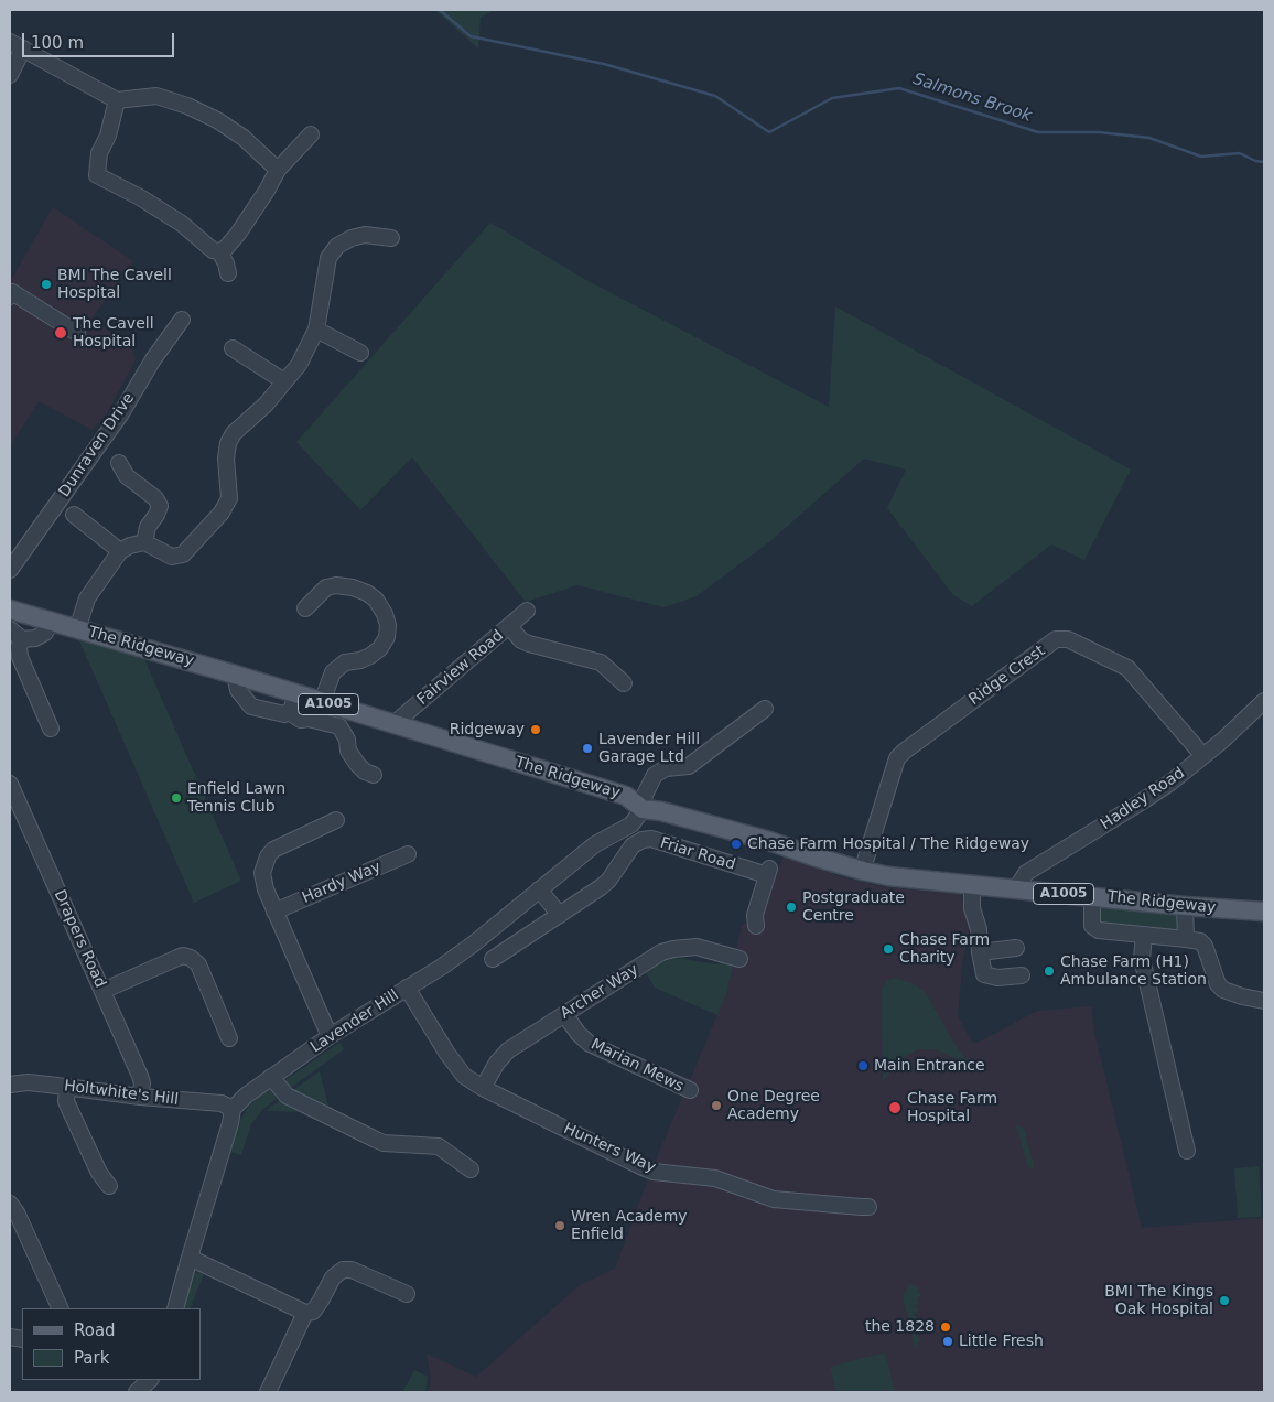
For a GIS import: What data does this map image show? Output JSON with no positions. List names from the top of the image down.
{
  "streets": {
    "main road": ["The Ridgeway", "A1005"],
    "street": [
      "Dunraven Drive",
      "Fairview Road",
      "Ridge Crest",
      "Hadley Road",
      "Friar Road",
      "Hardy Way",
      "Drapers Road",
      "Archer Way",
      "Lavender Hill",
      "Marian Mews",
      "Holtwhite's Hill",
      "Hunters Way"
    ]
  },
  "crossings": [
    ["The Ridgeway", "Fairview Road"],
    ["The Ridgeway", "Ridge Crest"],
    ["The Ridgeway", "Hadley Road"],
    ["The Ridgeway", "Lavender Hill"],
    ["Ridge Crest", "Hadley Road"],
    ["Drapers Road", "Holtwhite's Hill"],
    ["Archer Way", "Marian Mews"],
    ["Archer Way", "Hunters Way"],
    ["Lavender Hill", "Holtwhite's Hill"],
    ["Lavender Hill", "Hunters Way"]
  ],
  "water": ["Salmons Brook"],
  "places": [
    "BMI The Cavell Hospital",
    "The Cavell Hospital",
    "Ridgeway",
    "Lavender Hill Garage Ltd",
    "Enfield Lawn Tennis Club",
    "Chase Farm Hospital / The Ridgeway",
    "Postgraduate Centre",
    "Chase Farm Charity",
    "Chase Farm (H1) Ambulance Station",
    "Main Entrance",
    "One Degree Academy",
    "Chase Farm Hospital",
    "Wren Academy Enfield",
    "BMI The Kings Oak Hospital",
    "the 1828",
    "Little Fresh"
  ],
  "legend": ["Road", "Park"],
  "scale_bar": "100 m"
}
